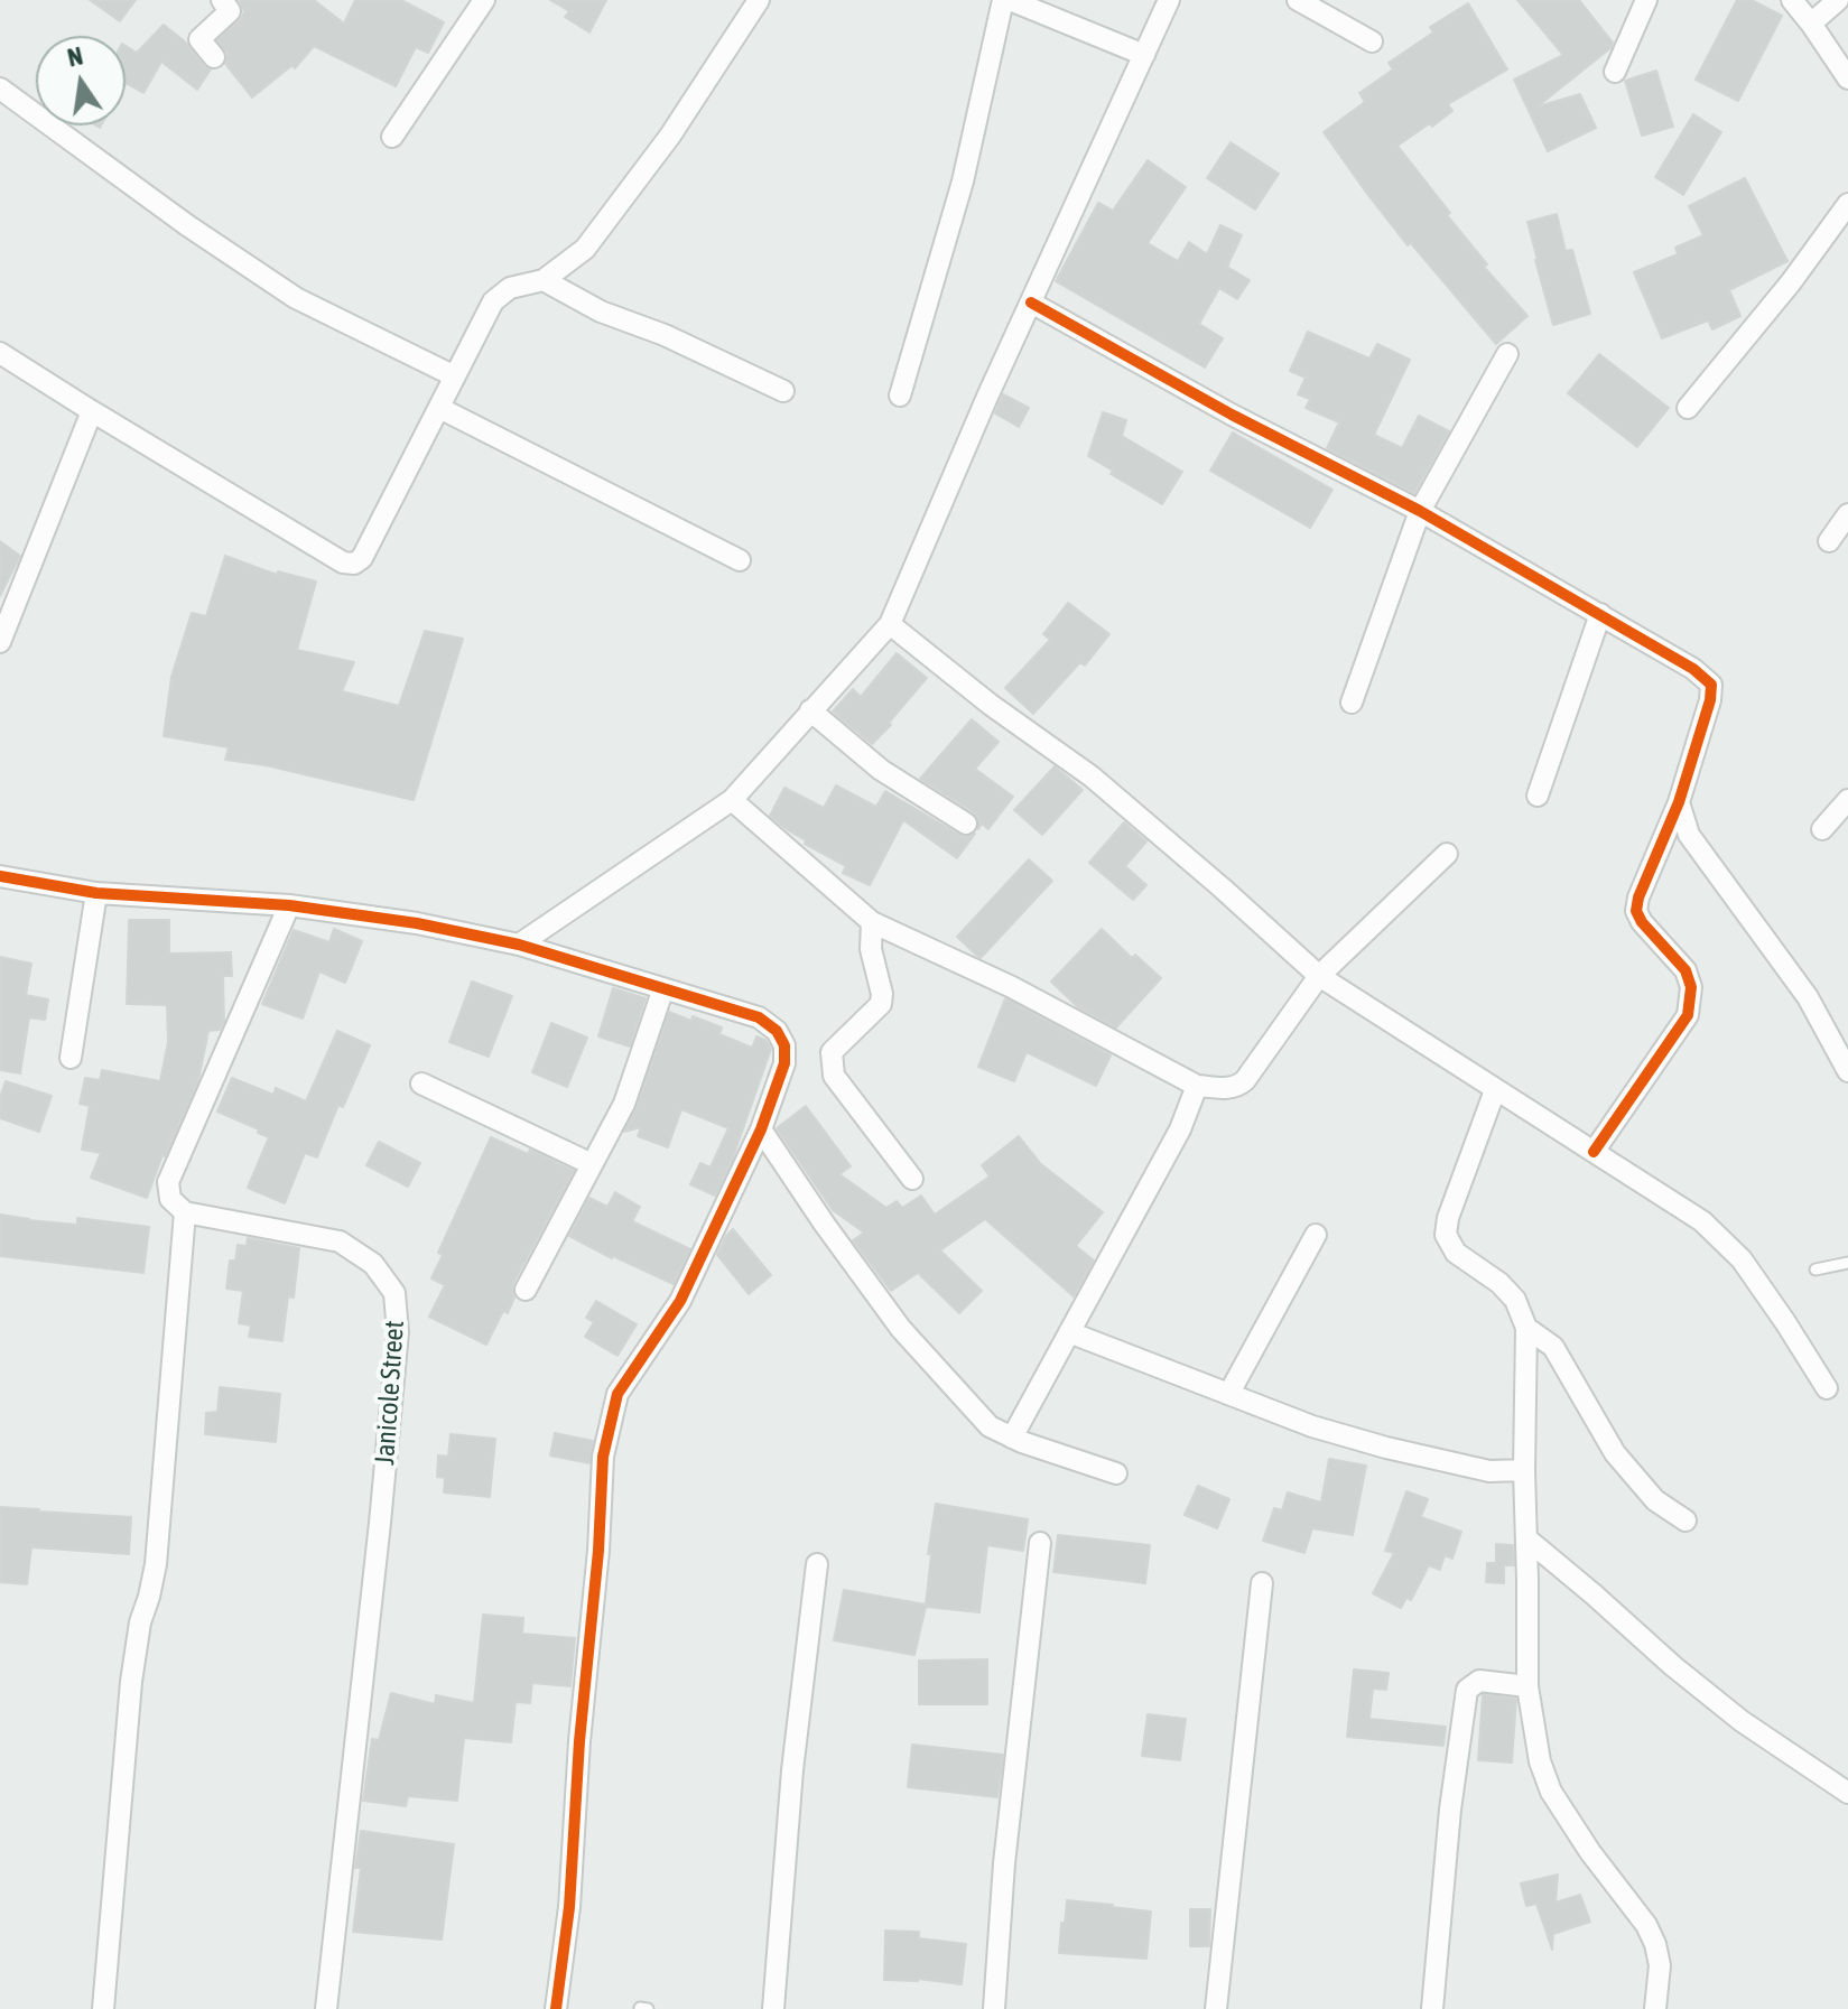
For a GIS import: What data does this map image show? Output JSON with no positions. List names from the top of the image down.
{
  "streets": {
    "street": ["Janicole Street"]
  },
  "north": "top"
}
